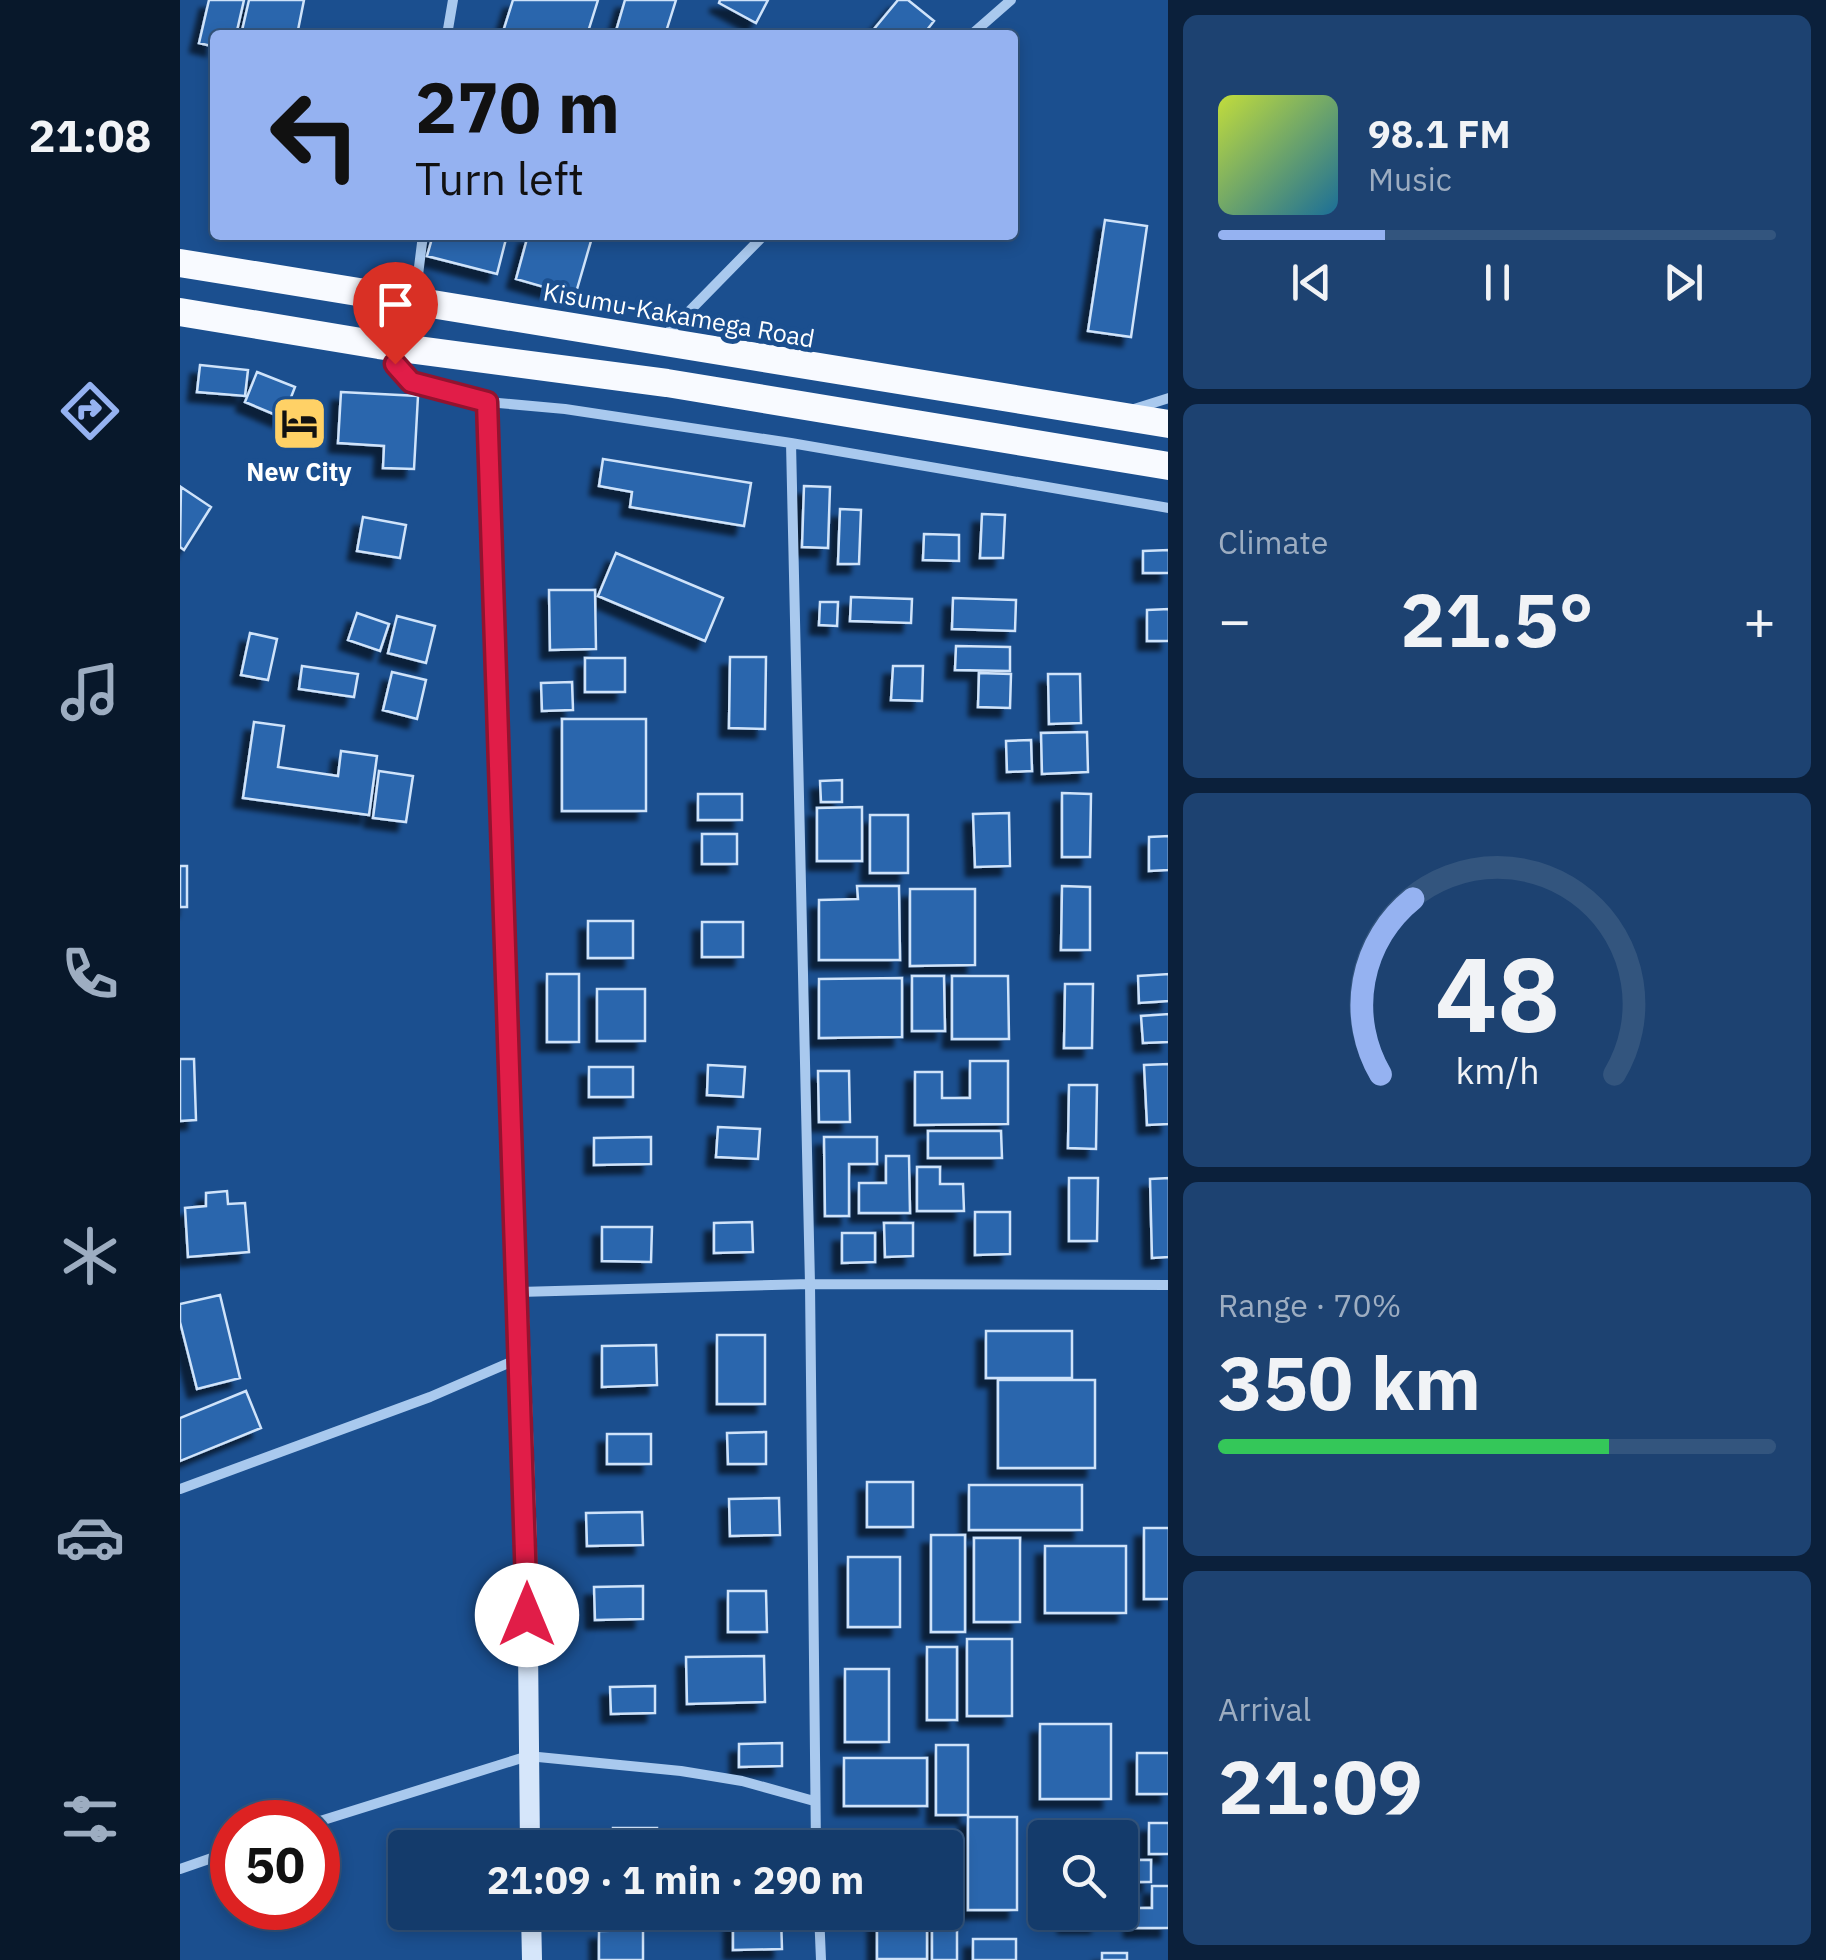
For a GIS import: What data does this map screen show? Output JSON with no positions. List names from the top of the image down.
{
  "streets": {
    "highway": ["Kisumu-Kakamega Road"]
  },
  "places": {
    "hotel": ["New City"]
  },
  "page": {
    "tabs": "21:08",
    "turn": ["270 m", "Turn left"],
    "song": ["98.1 FM", "Music"],
    "tile": [
      "Climate",
      ["Range · 70%", "350 km"],
      ["Arrival", "21:09"]
    ],
    "heat": ["−", "21.5°", "+"],
    "limit": "50",
    "trip": "21:09 · 1 min · 290 m",
    "gauge": ["48", "km/h"]
  }
}
